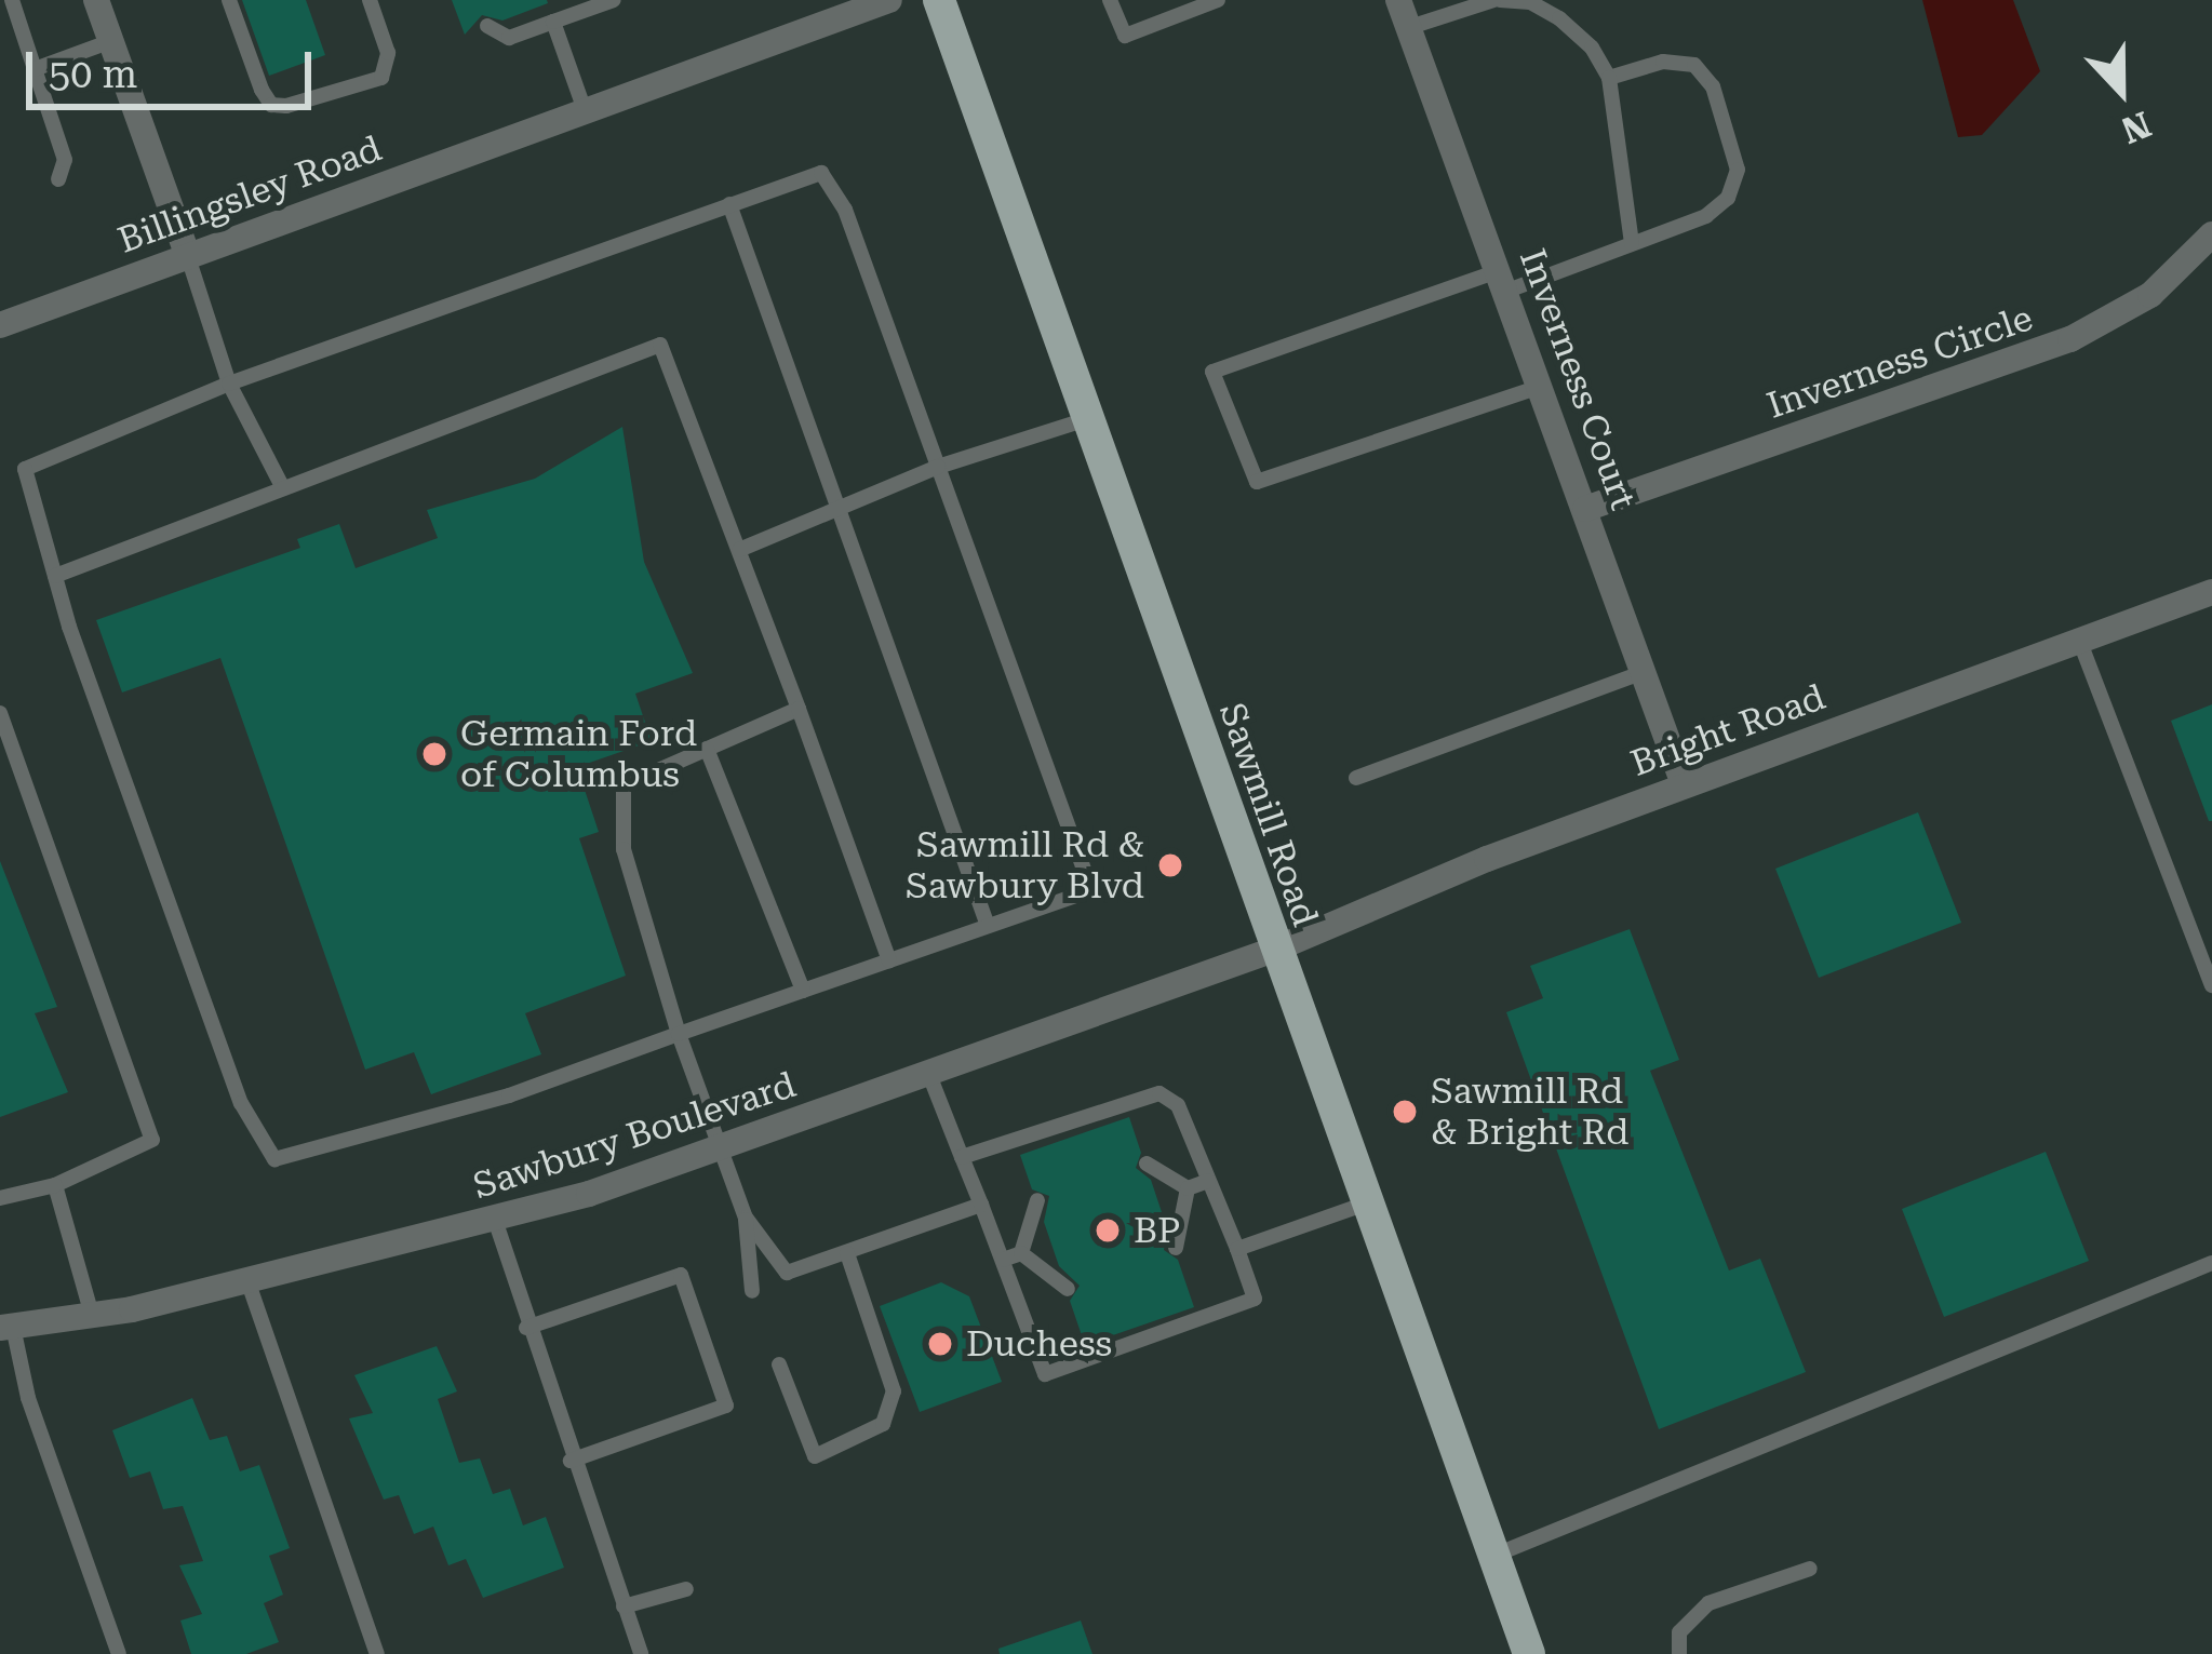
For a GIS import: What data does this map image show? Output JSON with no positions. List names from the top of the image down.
{
  "streets": {
    "main road": ["Sawmill Road"],
    "street": [
      "Billingsley Road",
      "Inverness Circle",
      "Inverness Court",
      "Bright Road",
      "Sawbury Boulevard"
    ]
  },
  "crossings": [
    ["Inverness Circle", "Inverness Court"],
    ["Inverness Court", "Bright Road"],
    ["Bright Road", "Sawmill Road"],
    ["Bright Road", "Sawbury Boulevard"],
    ["Sawmill Road", "Sawbury Boulevard"]
  ],
  "places": [
    "Germain Ford of Columbus",
    "Sawmill Rd & Sawbury Blvd",
    "Sawmill Rd & Bright Rd",
    "BP",
    "Duchess"
  ],
  "scale_bar": "50 m",
  "north": "bottom"
}
